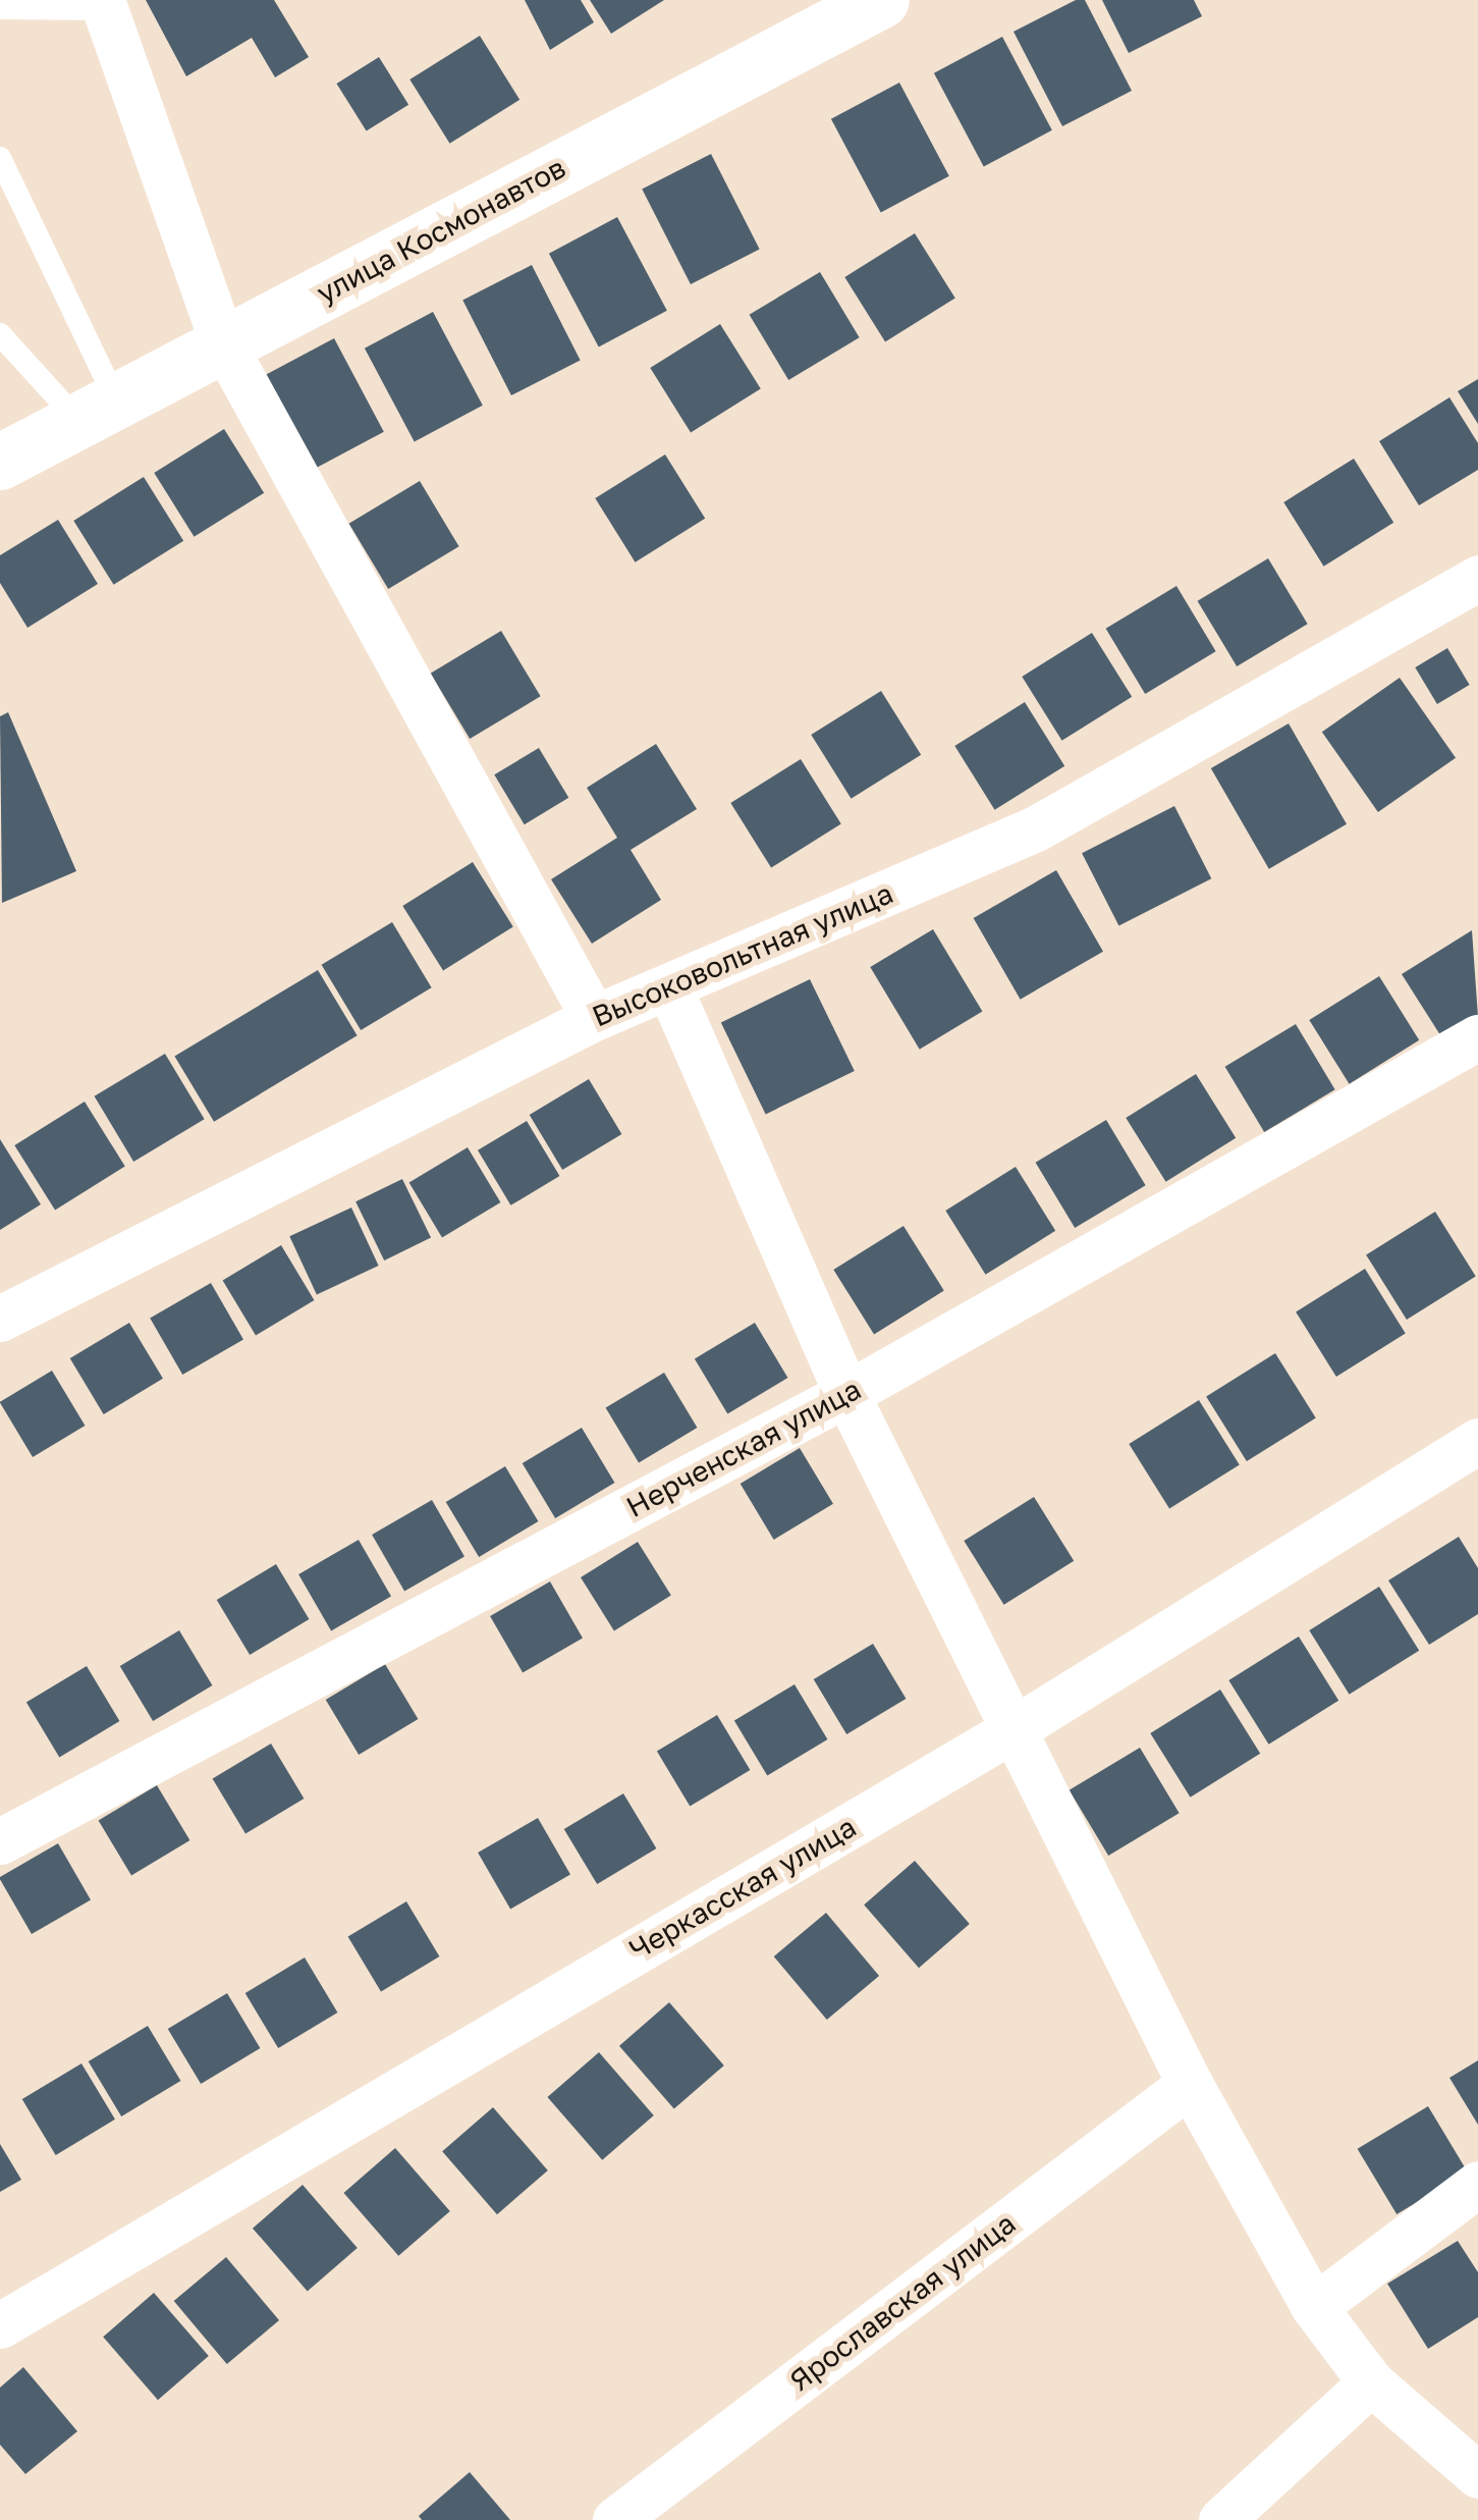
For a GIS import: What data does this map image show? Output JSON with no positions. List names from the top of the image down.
{
  "streets": {
    "street": [
      "улица Космонавтов",
      "Высоковольтная улица",
      "Нерченская улица",
      "Черкасская улица",
      "Ярославская улица"
    ]
  }
}
